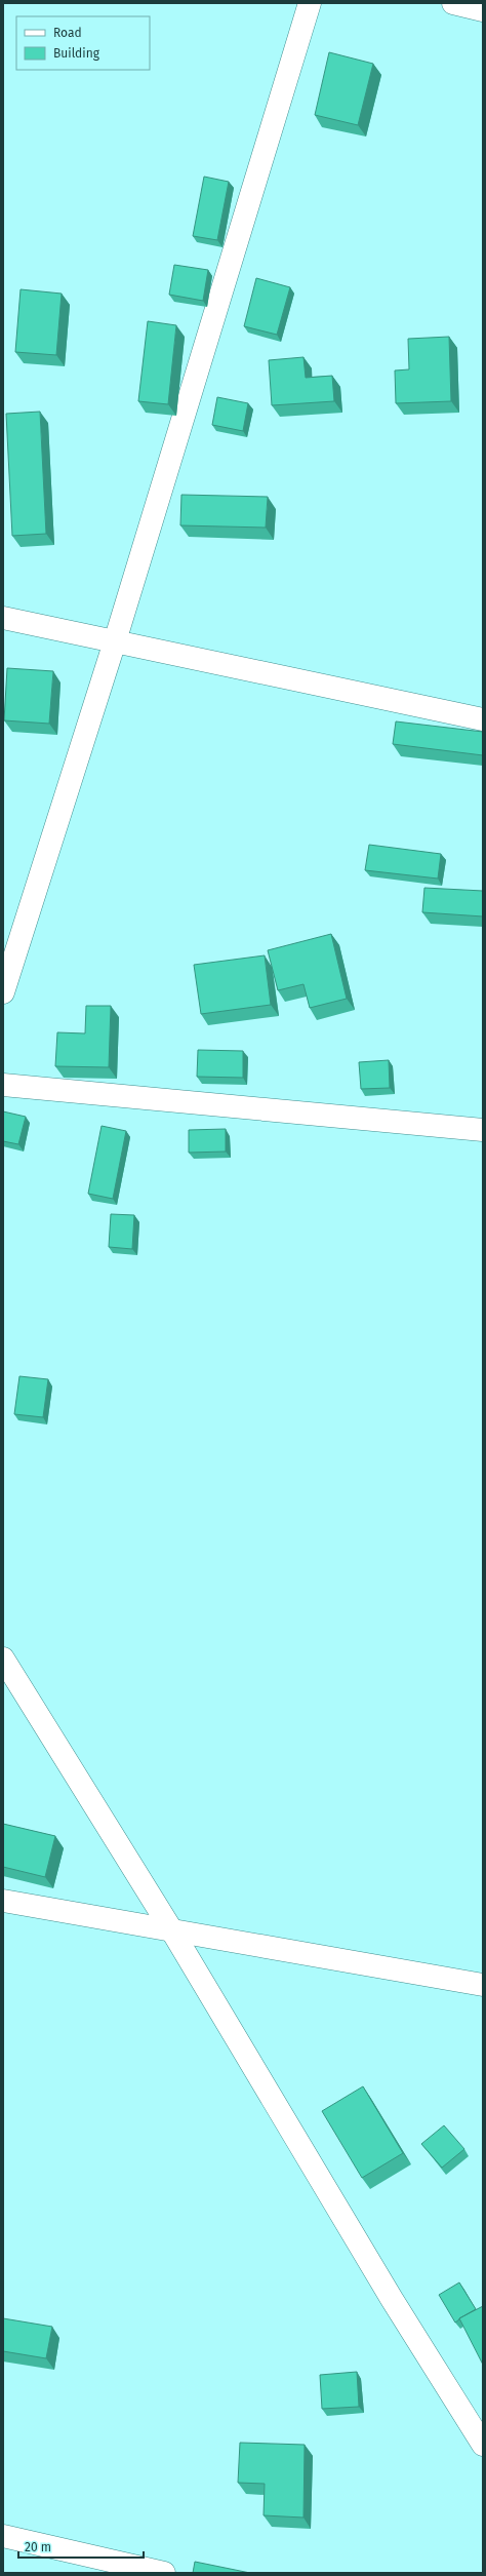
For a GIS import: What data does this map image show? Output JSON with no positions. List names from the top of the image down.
{
  "legend": ["Road", "Building"],
  "scale_bar": "20 m"
}
